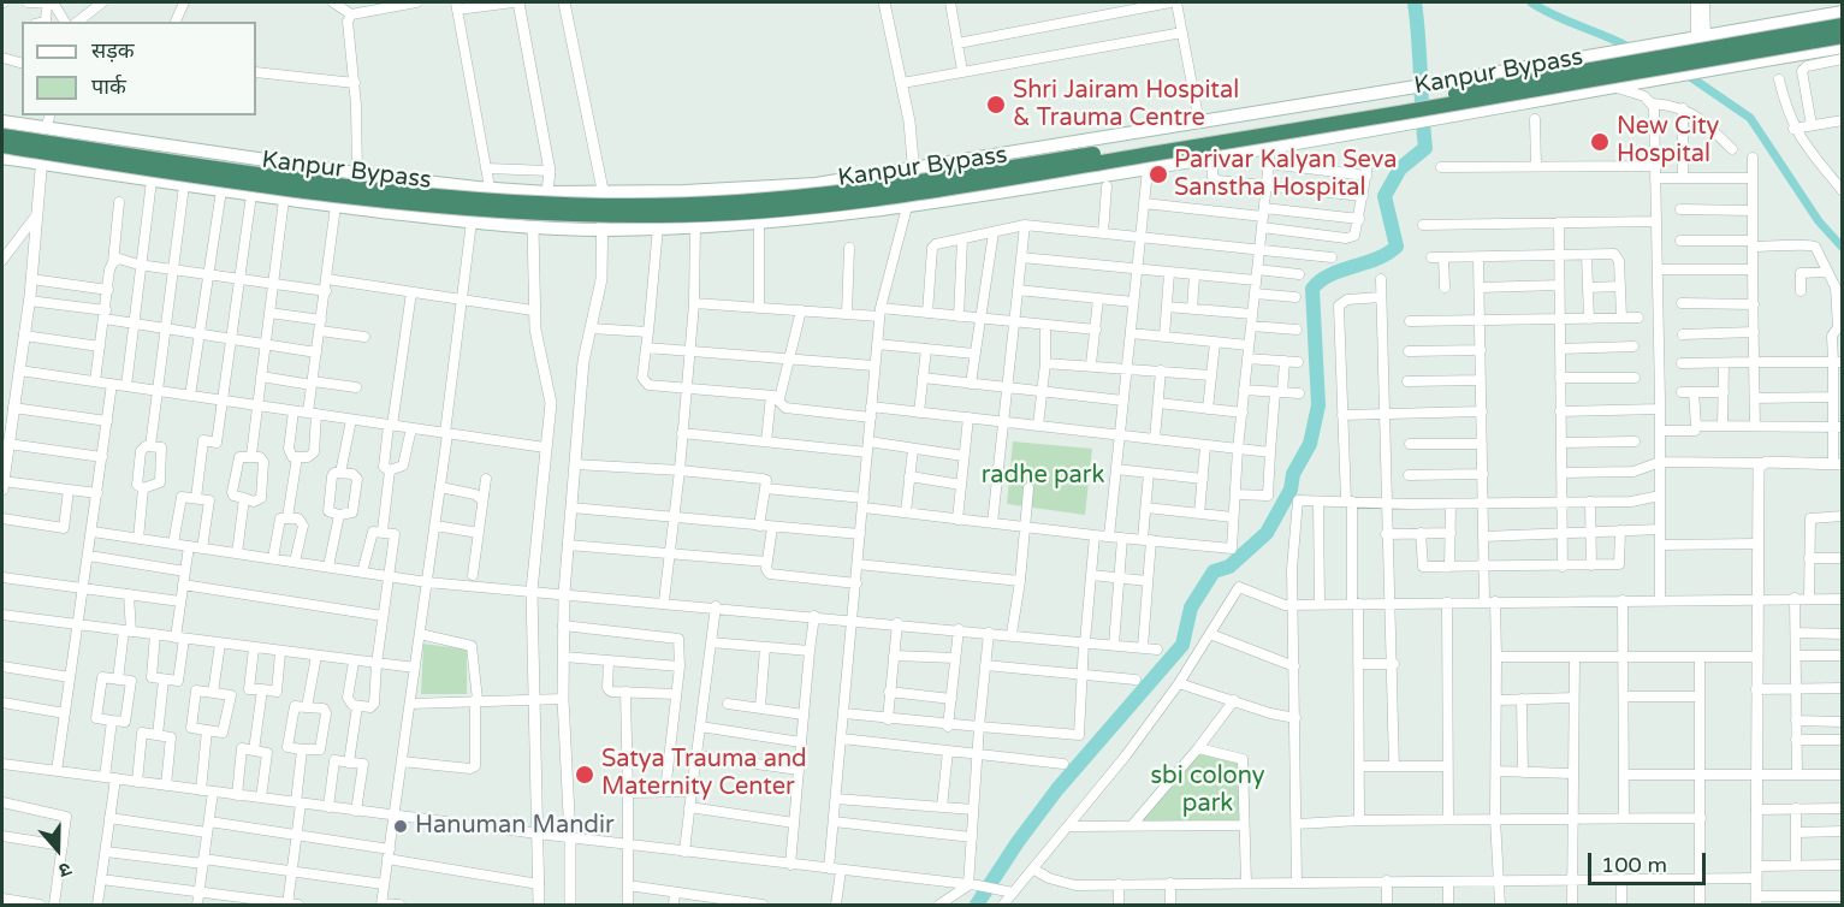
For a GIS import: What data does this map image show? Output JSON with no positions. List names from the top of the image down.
{
  "streets": {
    "highway": ["Kanpur Bypass"]
  },
  "parks": ["radhe park", "sbi colony park"],
  "places": [
    "Shri Jairam Hospital & Trauma Centre",
    "New City Hospital",
    "Parivar Kalyan Seva Sanstha Hospital",
    "Satya Trauma and Maternity Center",
    "Hanuman Mandir"
  ],
  "legend": ["सड़क", "पार्क"],
  "scale_bar": "100 m",
  "north": "bottom"
}
